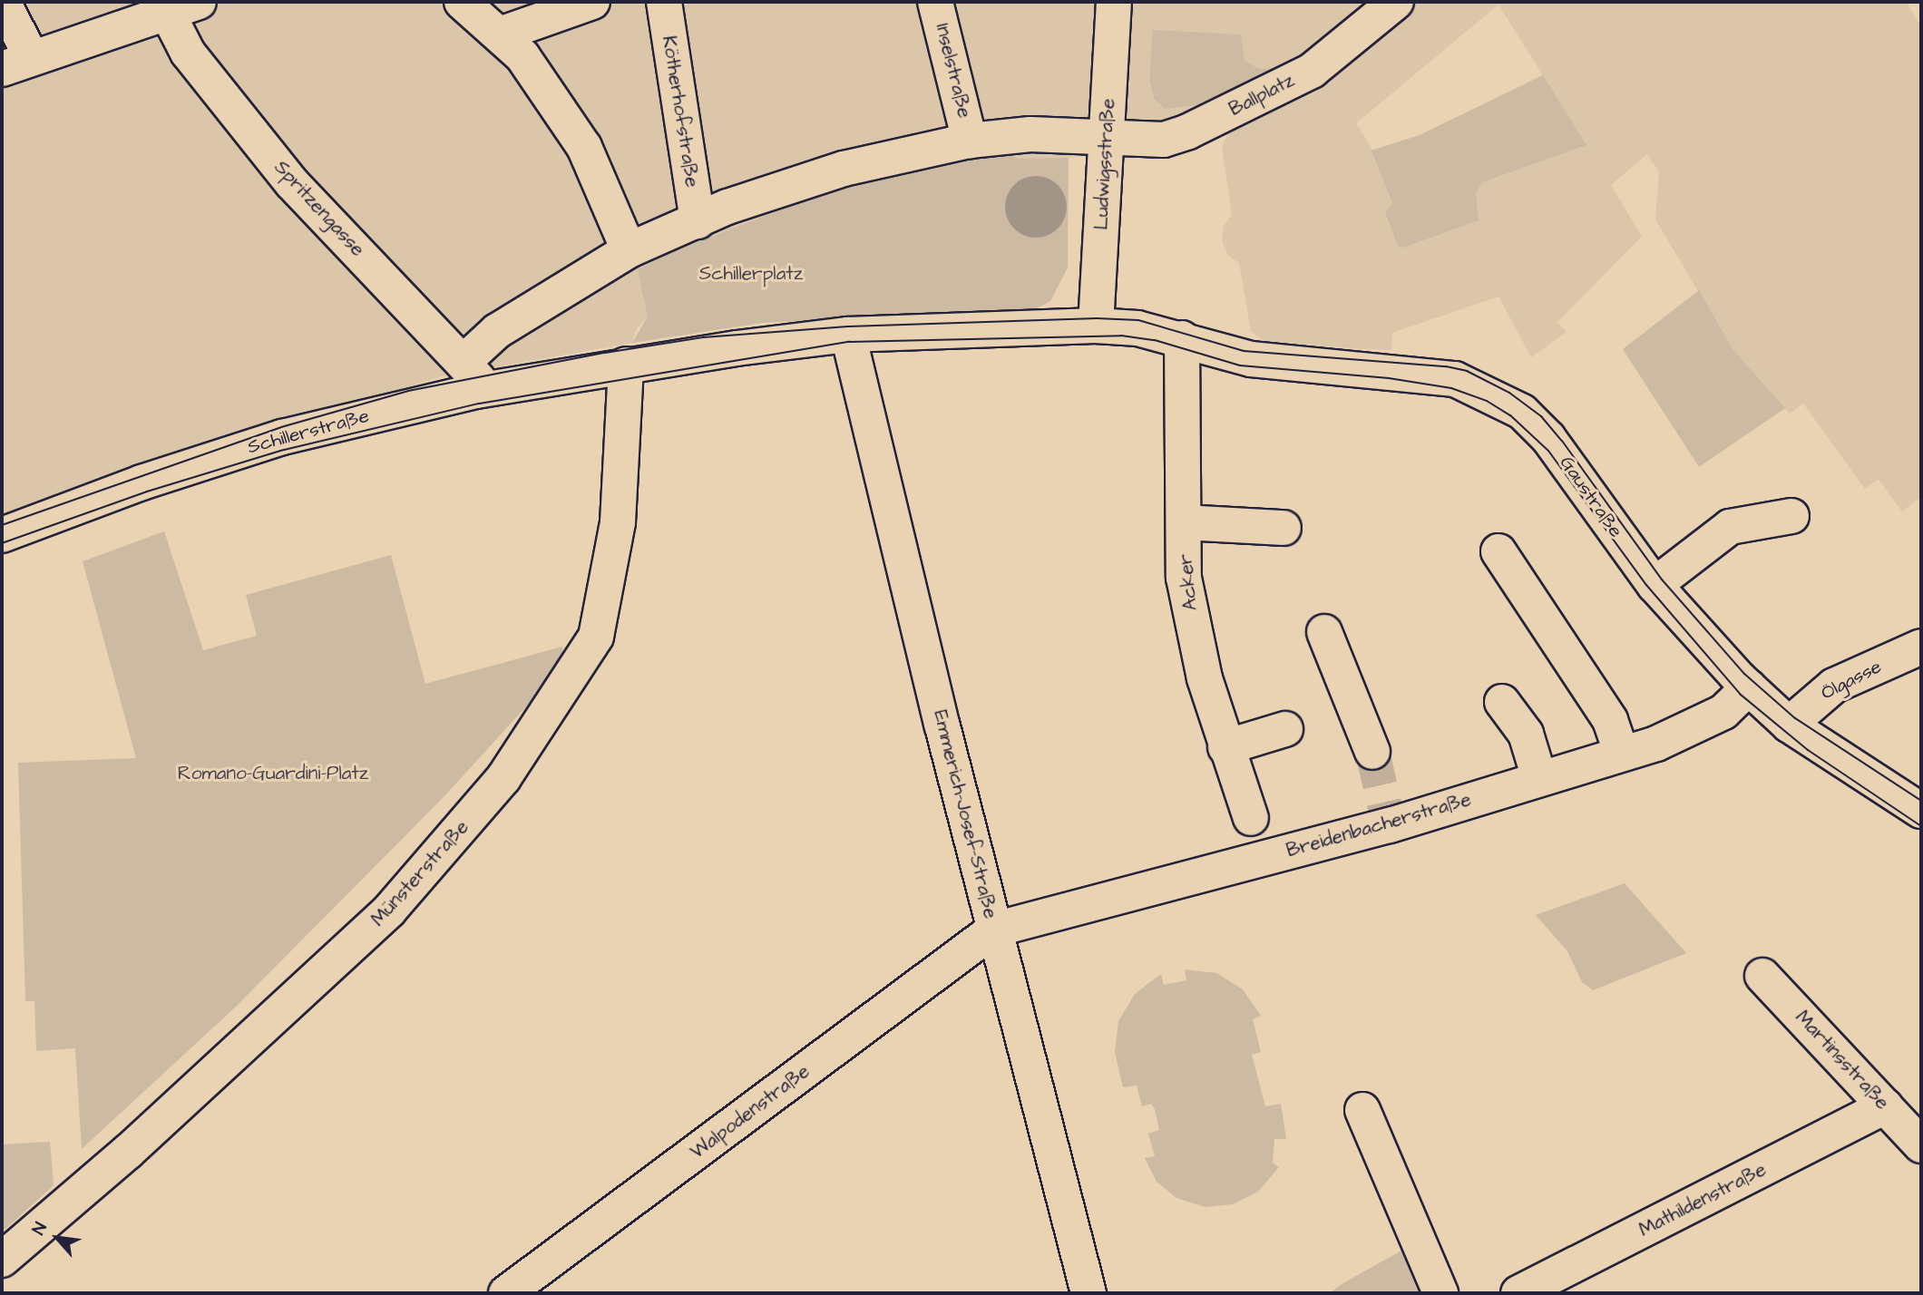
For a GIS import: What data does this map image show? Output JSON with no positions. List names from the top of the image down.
{
  "streets": {
    "street": [
      "Inselstraße",
      "Ballplatz",
      "Kötherhofstraße",
      "Ludwigsstraße",
      "Spritzengasse",
      "Schillerstraße",
      "Gaustraße",
      "Acker",
      "Ölgasse",
      "Emmerich-Josef-Straße",
      "Breidenbacherstraße",
      "Münsterstraße",
      "Martinsstraße",
      "Walpodenstraße",
      "Mathildenstraße"
    ]
  },
  "crossings": [
    ["Ballplatz", "Ludwigsstraße"],
    ["Spritzengasse", "Schillerstraße"],
    ["Schillerstraße", "Münsterstraße"],
    ["Gaustraße", "Acker"],
    ["Gaustraße", "Ölgasse"],
    ["Gaustraße", "Breidenbacherstraße"],
    ["Emmerich-Josef-Straße", "Breidenbacherstraße"],
    ["Emmerich-Josef-Straße", "Walpodenstraße"],
    ["Breidenbacherstraße", "Walpodenstraße"],
    ["Martinsstraße", "Mathildenstraße"]
  ],
  "parks": ["Schillerplatz", "Romano-Guardini-Platz"],
  "north": "top left"
}
